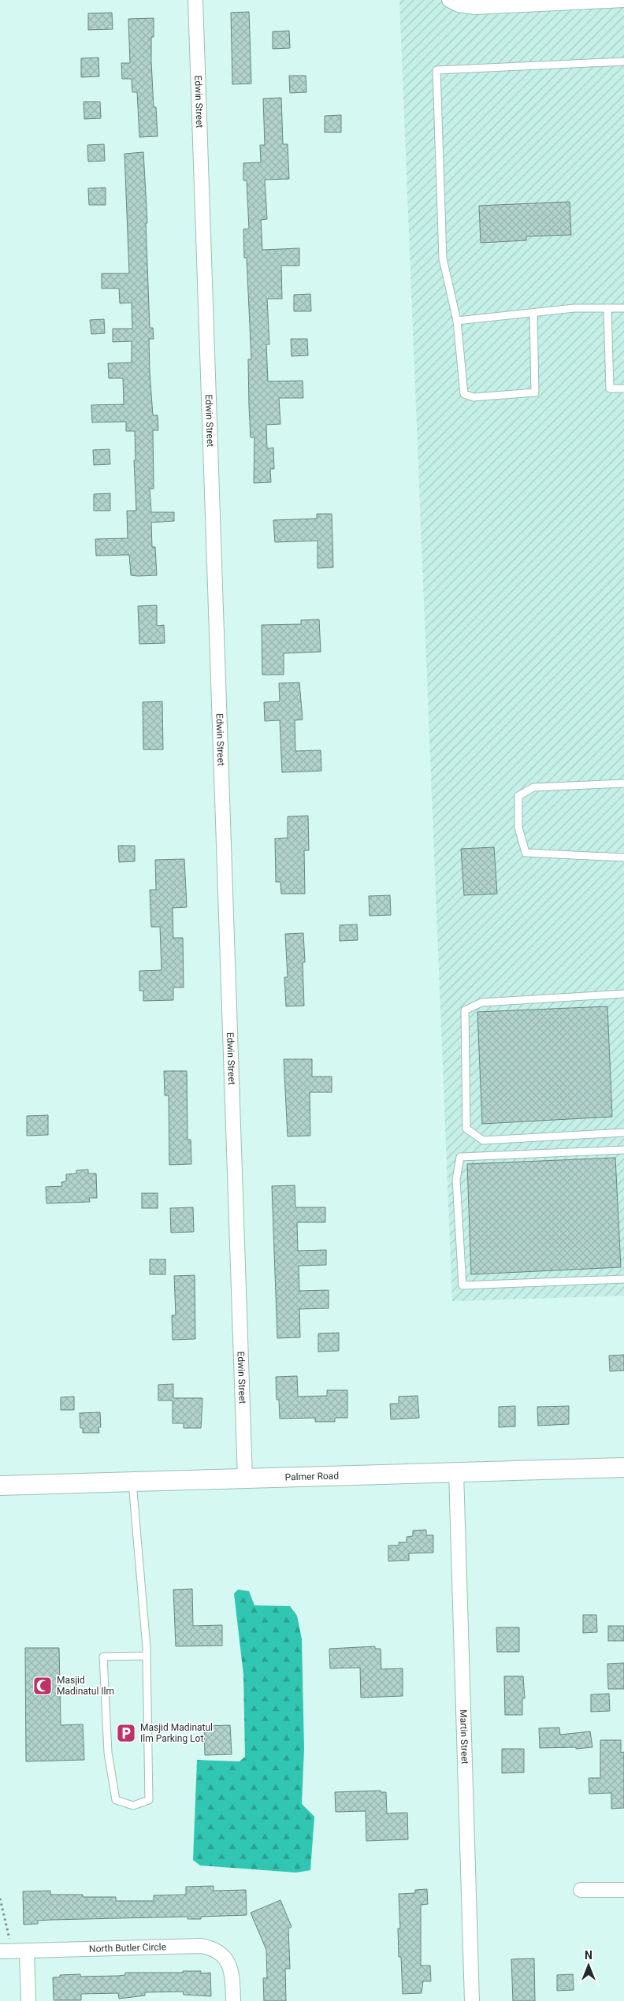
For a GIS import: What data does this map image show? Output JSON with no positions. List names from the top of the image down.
{
  "streets": {
    "street": [
      "Edwin Street",
      "Palmer Road",
      "Martin Street",
      "North Butler Circle"
    ]
  },
  "crossings": [
    ["Edwin Street", "Palmer Road"],
    ["Palmer Road", "Martin Street"]
  ],
  "places": {
    "mosque": ["Masjid Madinatul Ilm"],
    "parking": ["Masjid Madinatul Ilm Parking Lot"]
  },
  "north": "top"
}
